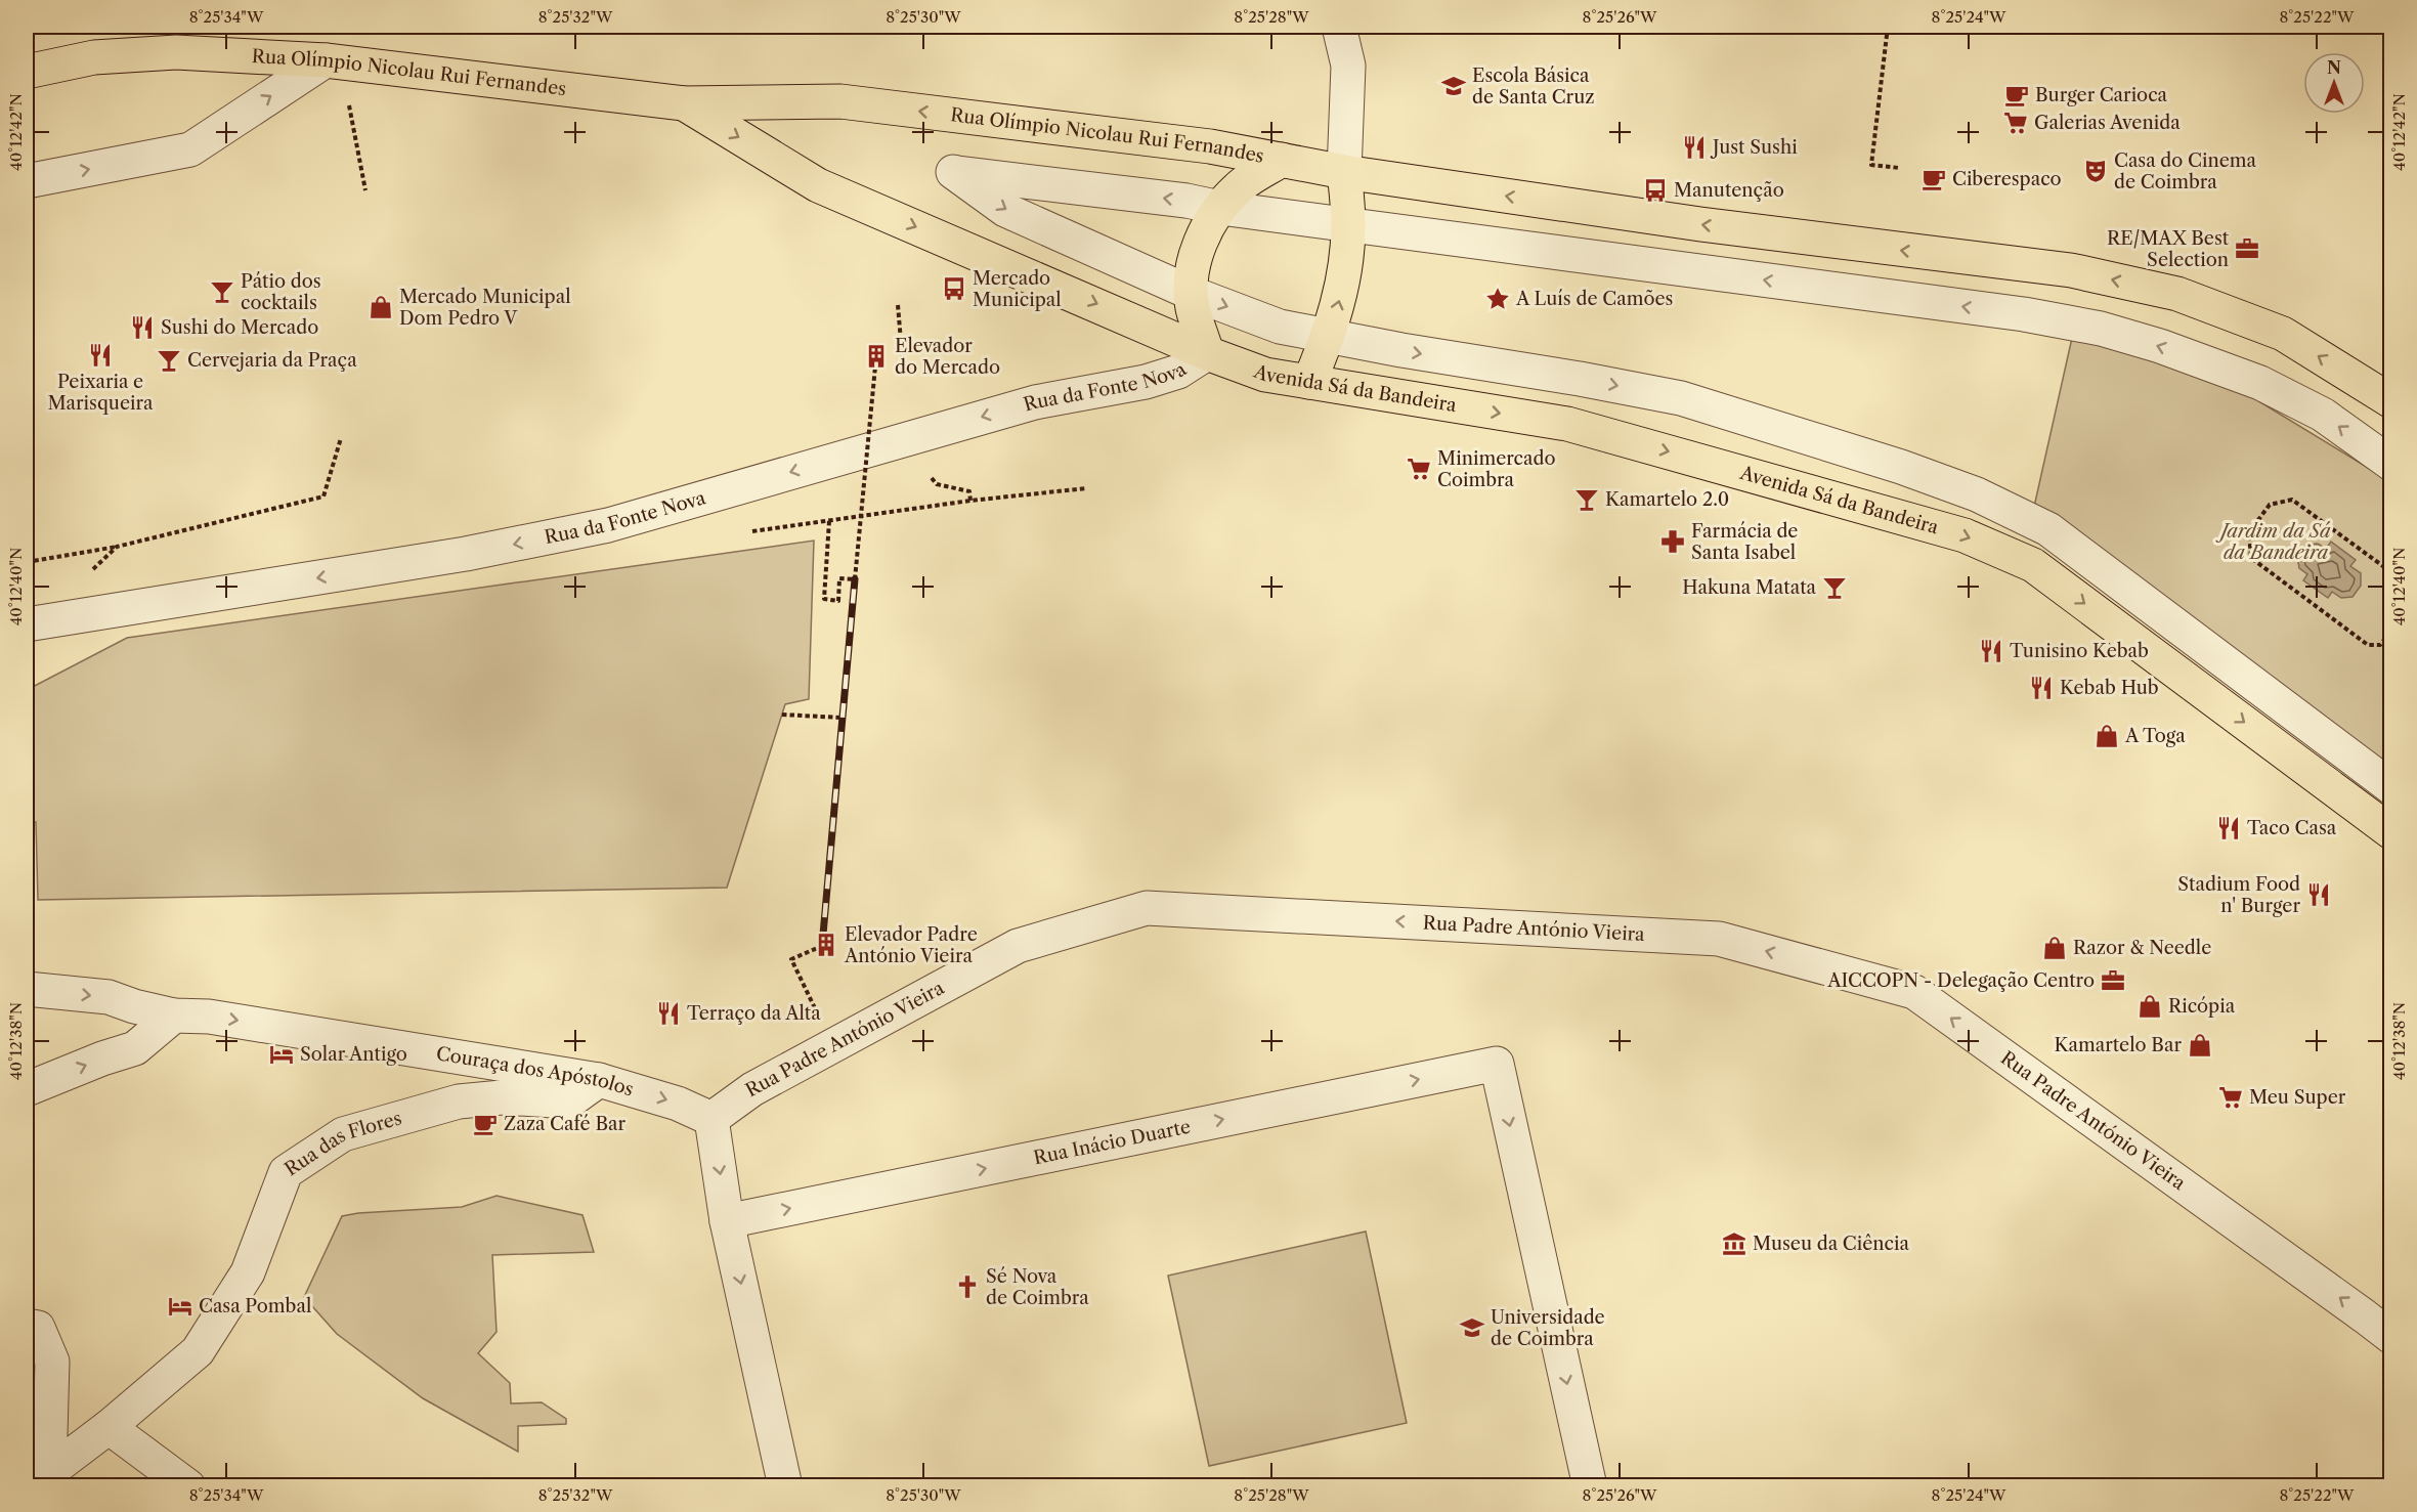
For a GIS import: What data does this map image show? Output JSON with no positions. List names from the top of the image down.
{
  "streets": {
    "main road": ["Rua Olímpio Nicolau Rui Fernandes", "Avenida Sá da Bandeira"],
    "street": [
      "Rua da Fonte Nova",
      "Rua Padre António Vieira",
      "Couraça dos Apóstolos",
      "Rua Inácio Duarte",
      "Rua das Flores"
    ]
  },
  "crossings": [
    ["Rua Olímpio Nicolau Rui Fernandes", "Rua da Fonte Nova"],
    ["Rua Olímpio Nicolau Rui Fernandes", "Avenida Sá da Bandeira"],
    ["Rua da Fonte Nova", "Avenida Sá da Bandeira"],
    ["Rua Padre António Vieira", "Couraça dos Apóstolos"],
    ["Couraça dos Apóstolos", "Rua das Flores"]
  ],
  "one_way": ["Rua da Fonte Nova", "Rua Padre António Vieira", "Couraça dos Apóstolos"],
  "parks": ["Jardim da Sá da Bandeira"],
  "places": {
    "school or university": ["Escola Básica de Santa Cruz", "Universidade de Coimbra"],
    "cafe": ["Burger Carioca", "Ciberespaco", "Zaza Café Bar"],
    "supermarket": ["Galerias Avenida", "Minimercado Coimbra", "Meu Super"],
    "restaurant": [
      "Just Sushi",
      "Sushi do Mercado",
      "Peixaria e Marisqueira",
      "Tunisino Kebab",
      "Kebab Hub",
      "Taco Casa",
      "Stadium Food n' Burger",
      "Terraço da Alta"
    ],
    "theatre": ["Casa do Cinema de Coimbra"],
    "bus stop": ["Manutenção", "Mercado Municipal"],
    "office": ["RE/MAX Best Selection", "AICCOPN - Delegação Centro"],
    "bar": [
      "Pátio dos cocktails",
      "Cervejaria da Praça",
      "Kamartelo 2.0",
      "Hakuna Matata"
    ],
    "place": ["A Luís de Camões"],
    "shop": [
      "Mercado Municipal Dom Pedro V",
      "A Toga",
      "Razor & Needle",
      "Ricópia",
      "Kamartelo Bar"
    ],
    "building": ["Elevador do Mercado", "Elevador Padre António Vieira"],
    "pharmacy": ["Farmácia de Santa Isabel"],
    "hotel": ["Solar Antigo", "Casa Pombal"],
    "museum": ["Museu da Ciência"],
    "church": ["Sé Nova de Coimbra"]
  },
  "north": "top",
  "coordinates": [
    "8°25'34\"W",
    "8°25'32\"W",
    "8°25'30\"W",
    "8°25'28\"W",
    "8°25'26\"W",
    "8°25'24\"W",
    "8°25'22\"W",
    "40°12'42\"N",
    "40°12'40\"N",
    "40°12'38\"N"
  ]
}
